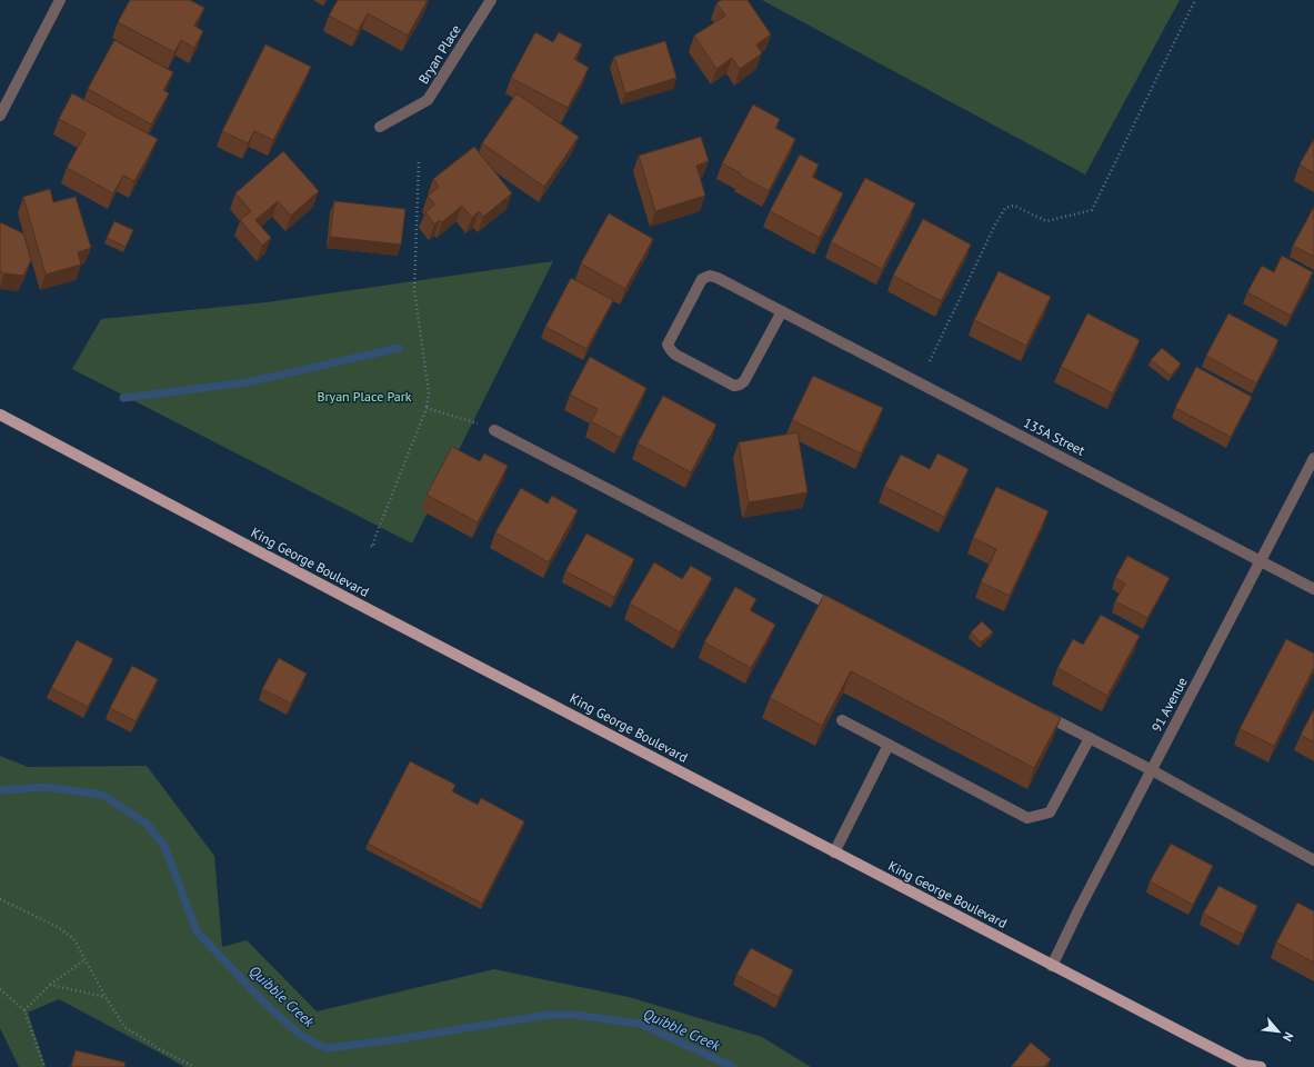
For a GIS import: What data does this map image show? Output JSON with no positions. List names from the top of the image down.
{
  "streets": {
    "main road": ["King George Boulevard"],
    "street": ["Bryan Place", "135A Street", "91 Avenue"]
  },
  "crossings": [
    ["135A Street", "91 Avenue"],
    ["King George Boulevard", "91 Avenue"]
  ],
  "water": ["Quibble Creek"],
  "parks": ["Bryan Place Park"],
  "north": "bottom right"
}
